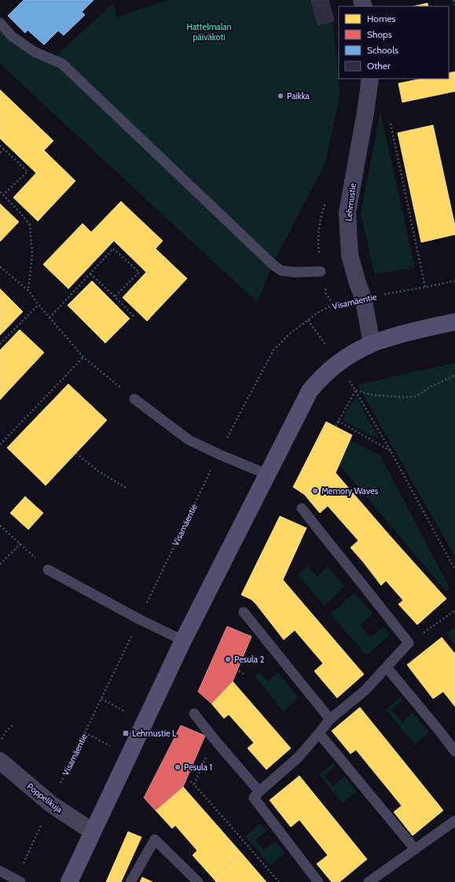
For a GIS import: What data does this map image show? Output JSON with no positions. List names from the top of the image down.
{
  "streets": {
    "street": ["Lehmustie", "Poppelikuja"],
    "path": ["Visamäentie"]
  },
  "crossings": [
    ["Lehmustie", "Visamäentie"],
    ["Visamäentie", "Poppelikuja"]
  ],
  "parks": ["Hattelmalan päiväkoti"],
  "places": {
    "other": [
      "Paikka",
      "Memory Waves",
      "Pesula 2",
      "Pesula 1"
    ],
    "transit": ["Lehmustie L"]
  },
  "legend": [
    "Homes",
    "Shops",
    "Schools",
    "Other"
  ]
}
